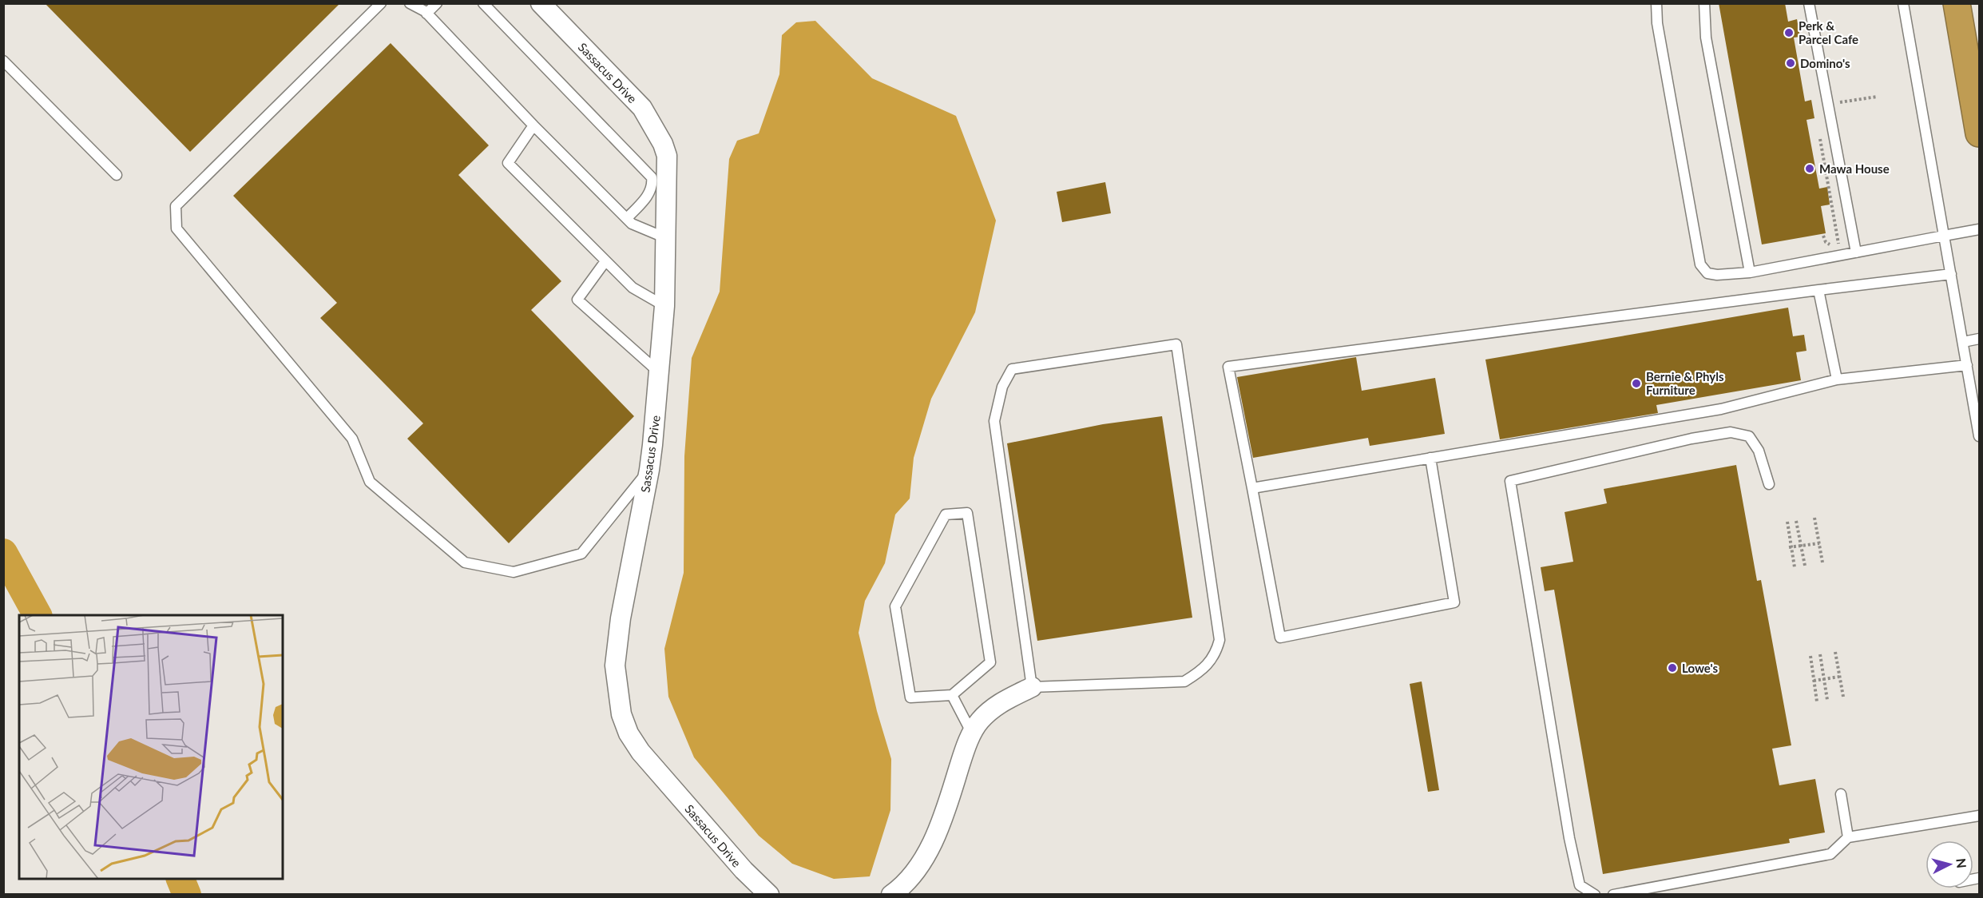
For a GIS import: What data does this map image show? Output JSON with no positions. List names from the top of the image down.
{
  "streets": {
    "street": ["Sassacus Drive"]
  },
  "places": [
    "Perk & Parcel Cafe",
    "Domino's",
    "Mawa House",
    "Bernie & Phyls Furniture",
    "Lowe's"
  ],
  "north": "right"
}
